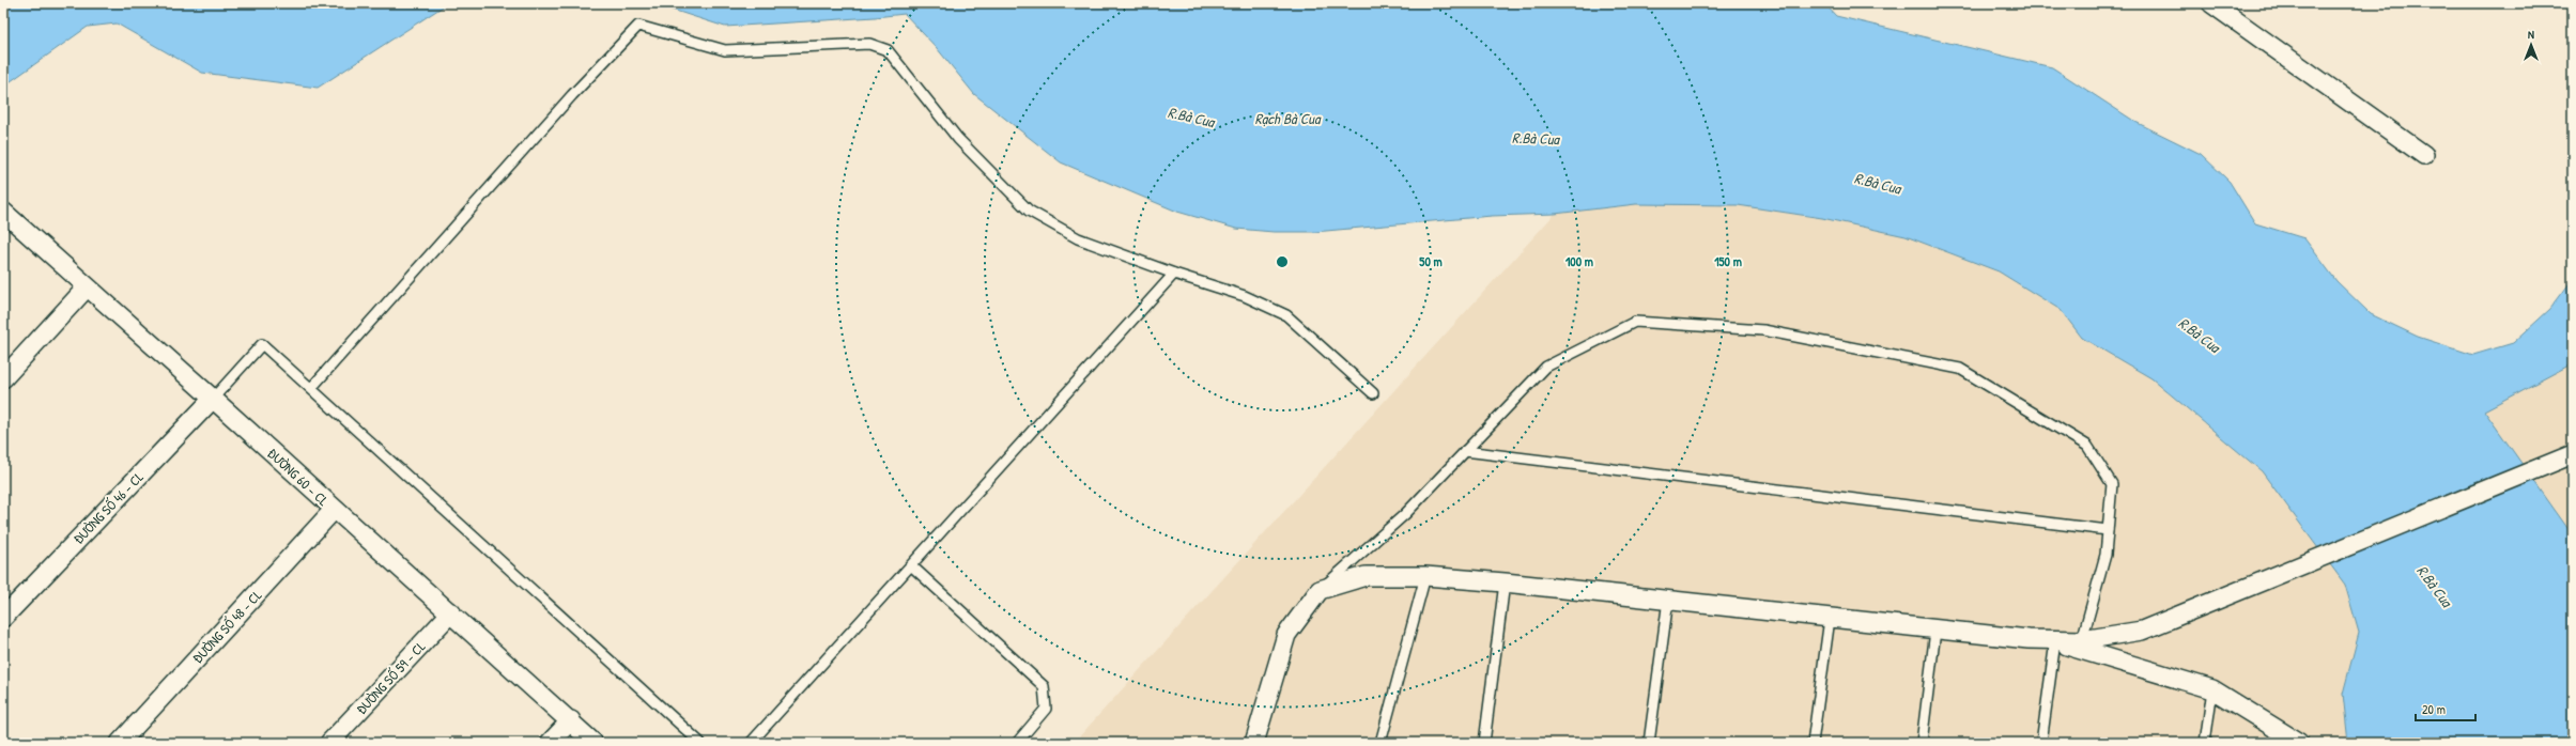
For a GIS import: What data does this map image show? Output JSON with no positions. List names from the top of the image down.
{
  "streets": {
    "street": [
      "ĐƯỜNG 60 - CL",
      "ĐƯỜNG SỐ 46 - CL",
      "ĐƯỜNG SỐ 48 - CL",
      "ĐƯỜNG SỐ 59 - CL"
    ]
  },
  "crossings": [
    ["ĐƯỜNG 60 - CL", "ĐƯỜNG SỐ 46 - CL"],
    ["ĐƯỜNG 60 - CL", "ĐƯỜNG SỐ 48 - CL"],
    ["ĐƯỜNG 60 - CL", "ĐƯỜNG SỐ 59 - CL"]
  ],
  "water": ["R.Bà Cua", "Rạch Bà Cua"],
  "scale_bar": "20 m",
  "north": "top",
  "rings": ["50 m", "100 m", "150 m"]
}
